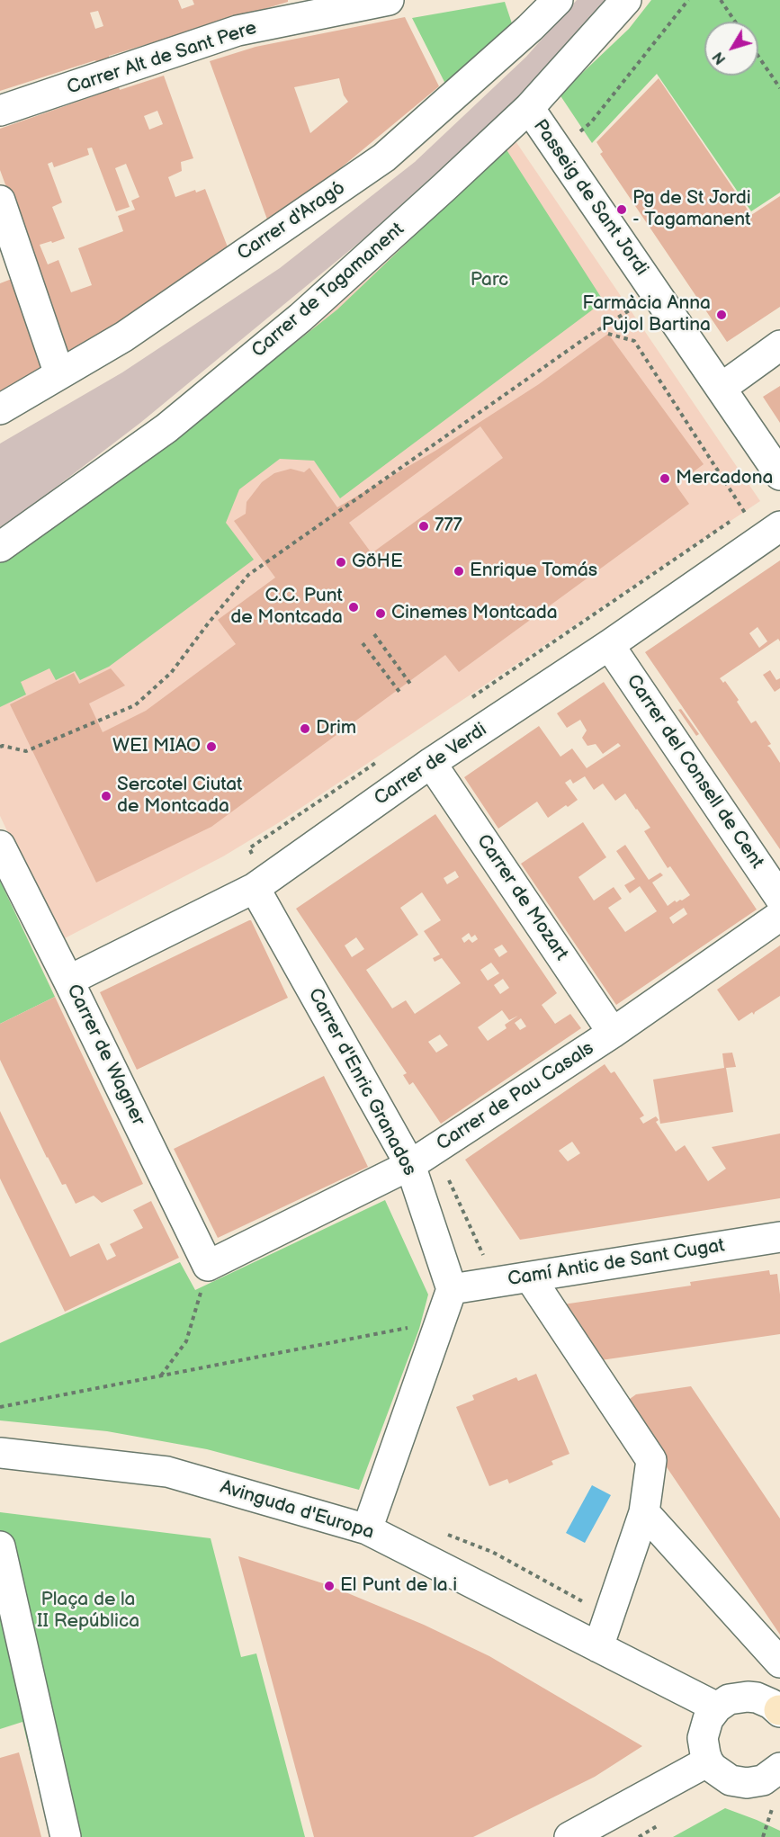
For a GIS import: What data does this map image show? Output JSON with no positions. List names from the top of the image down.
{
  "streets": {
    "street": [
      "Carrer Alt de Sant Pere",
      "Passeig de Sant Jordi",
      "Carrer d'Aragó",
      "Carrer de Tagamanent",
      "Carrer de Verdi",
      "Carrer del Consell de Cent",
      "Carrer de Mozart",
      "Carrer de Wagner",
      "Carrer d'Enric Granados",
      "Carrer de Pau Casals",
      "Camí Antic de Sant Cugat",
      "Avinguda d'Europa"
    ]
  },
  "crossings": [
    ["Passeig de Sant Jordi", "Carrer de Tagamanent"],
    ["Carrer de Verdi", "Carrer del Consell de Cent"],
    ["Carrer de Verdi", "Carrer de Mozart"],
    ["Carrer de Verdi", "Carrer de Wagner"],
    ["Carrer de Verdi", "Carrer d'Enric Granados"],
    ["Carrer de Mozart", "Carrer de Pau Casals"],
    ["Carrer de Wagner", "Carrer de Pau Casals"],
    ["Carrer d'Enric Granados", "Carrer de Pau Casals"],
    ["Carrer d'Enric Granados", "Camí Antic de Sant Cugat"]
  ],
  "parks": ["Parc", "Plaça de la II República"],
  "places": [
    "Pg de St Jordi - Tagamanent",
    "Farmàcia Anna Pujol Bartina",
    "Mercadona",
    "777",
    "GöHE",
    "Enrique Tomás",
    "C.C. Punt de Montcada",
    "Cinemes Montcada",
    "Drim",
    "WEI MIAO",
    "Sercotel Ciutat de Montcada",
    "El Punt de la i"
  ],
  "north": "bottom left"
}
